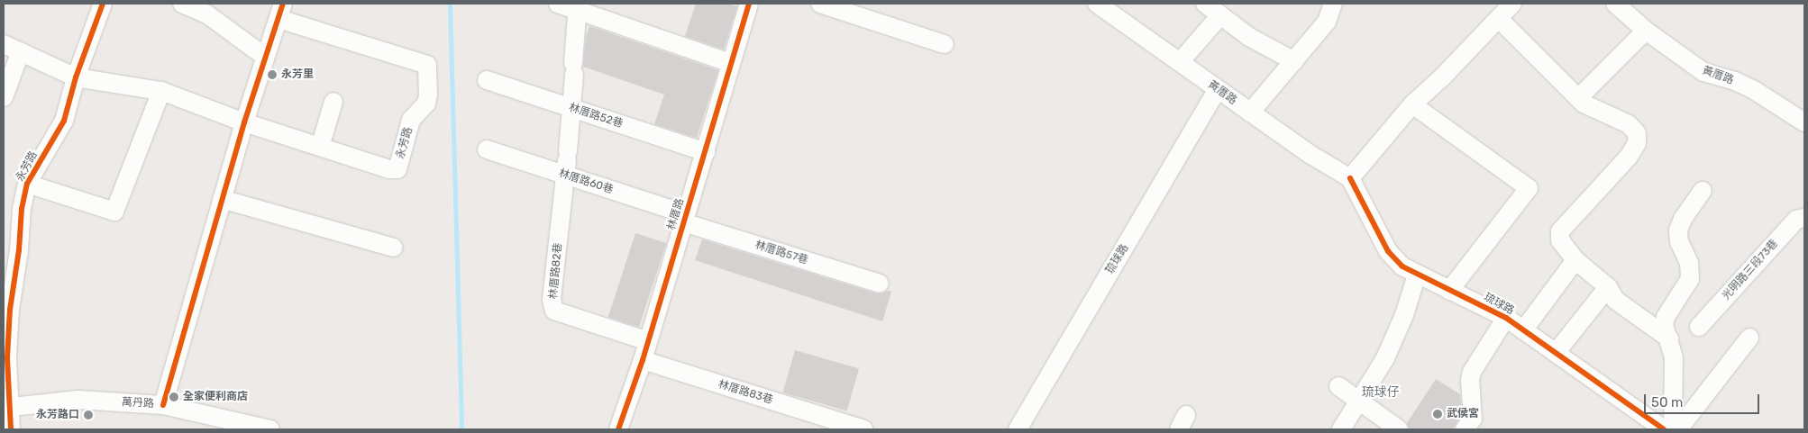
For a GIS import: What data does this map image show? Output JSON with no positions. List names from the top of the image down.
{
  "streets": {
    "street": [
      "黃厝路",
      "林厝路52巷",
      "永芳路",
      "林厝路60巷",
      "林厝路",
      "林厝路57巷",
      "琉球路",
      "光明路三段73巷",
      "林厝路82巷",
      "林厝路83巷",
      "萬丹路"
    ]
  },
  "crossings": [
    ["黃厝路", "琉球路"],
    ["林厝路52巷", "林厝路"],
    ["永芳路", "萬丹路"],
    ["林厝路60巷", "林厝路"],
    ["林厝路60巷", "林厝路57巷"],
    ["林厝路60巷", "林厝路82巷"],
    ["林厝路", "林厝路57巷"],
    ["林厝路", "林厝路82巷"],
    ["林厝路", "林厝路83巷"]
  ],
  "districts": ["琉球仔"],
  "places": [
    "永芳里",
    "全家便利商店",
    "武侯宮",
    "永芳路口"
  ],
  "scale_bar": "50 m"
}
